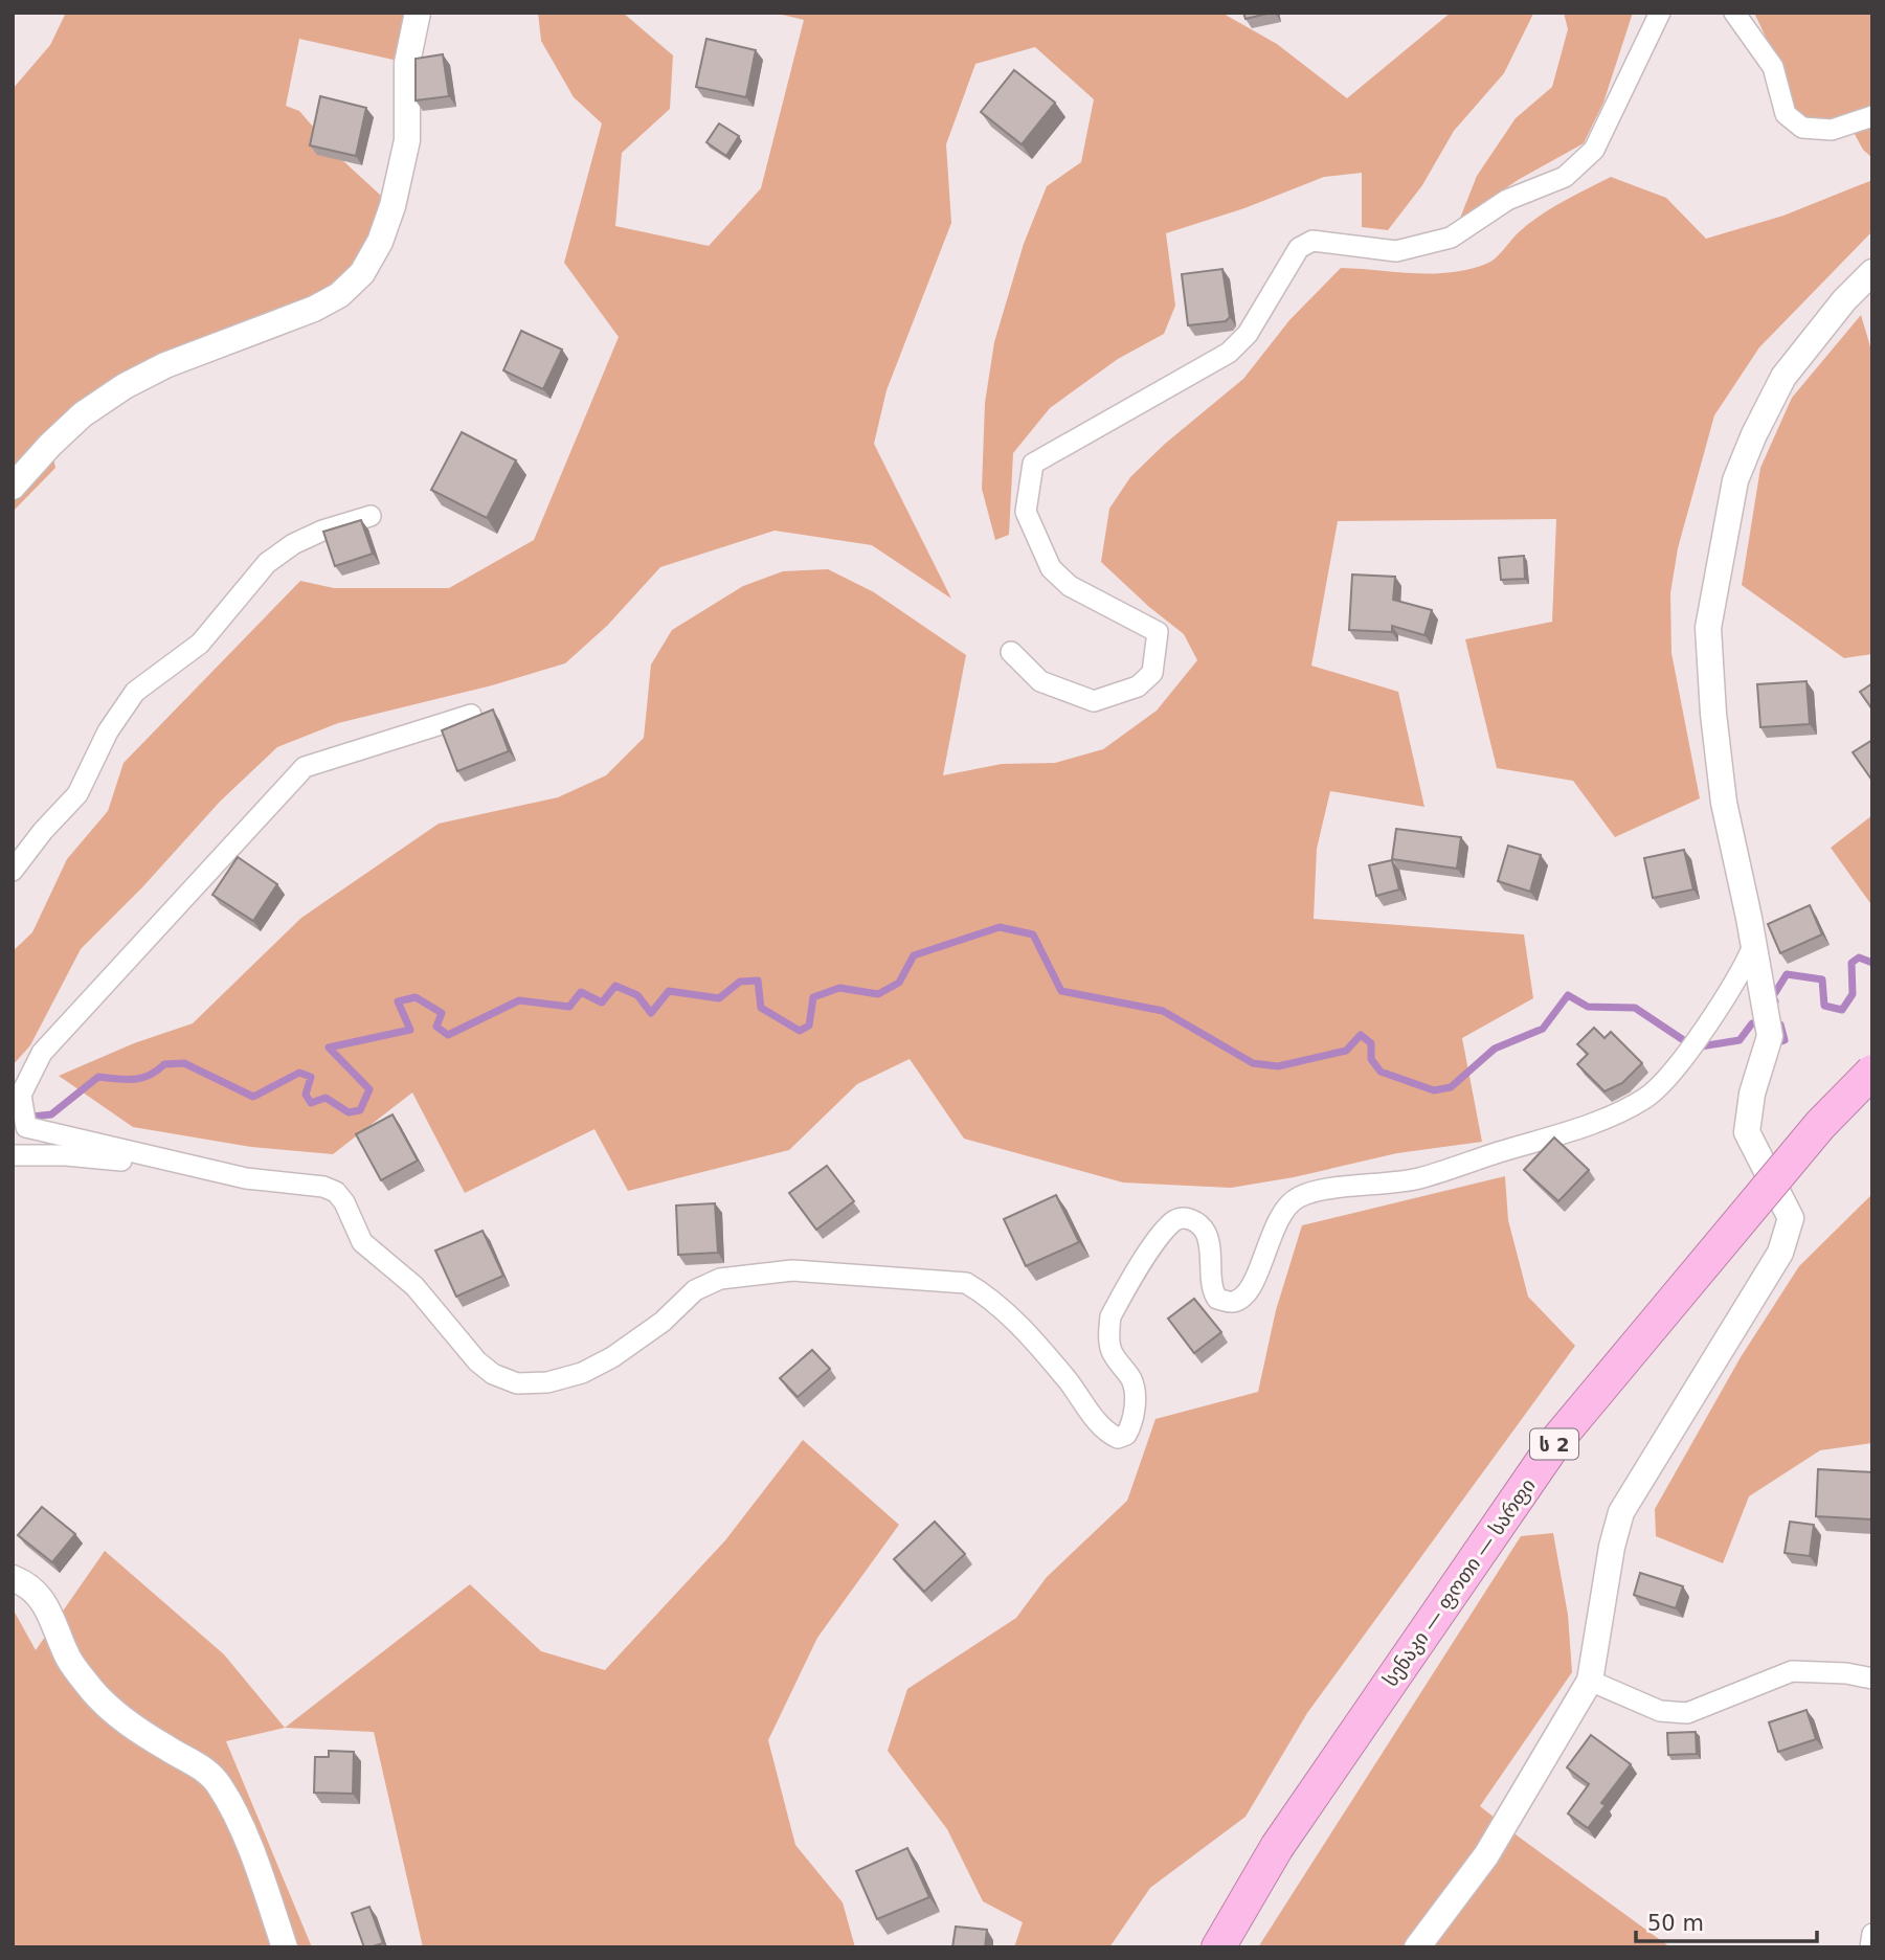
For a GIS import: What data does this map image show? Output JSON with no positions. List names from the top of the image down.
{
  "streets": {
    "highway": ["ს 2", "სენაკი — ფოთი — სარფი"]
  },
  "scale_bar": "50 m"
}
